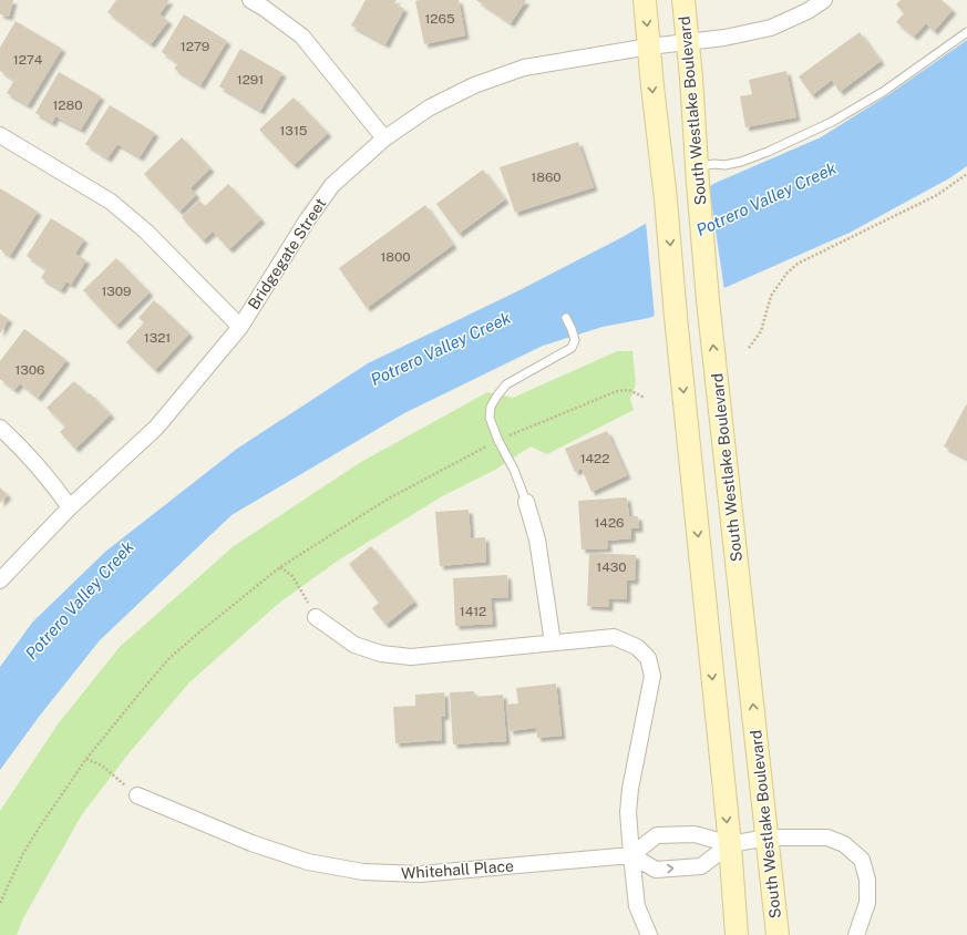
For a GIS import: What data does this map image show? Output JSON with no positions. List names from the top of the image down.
{
  "streets": {
    "main road": ["South Westlake Boulevard"],
    "street": ["Bridgegate Street", "Whitehall Place"]
  },
  "crossings": [
    ["South Westlake Boulevard", "Bridgegate Street"]
  ],
  "water": ["Potrero Valley Creek"],
  "house_numbers": [
    "1265",
    "1279",
    "1274",
    "1291",
    "1280",
    "1315",
    "1860",
    "1800",
    "1309",
    "1321",
    "1306",
    "1422",
    "1426",
    "1430",
    "1412"
  ]
}
